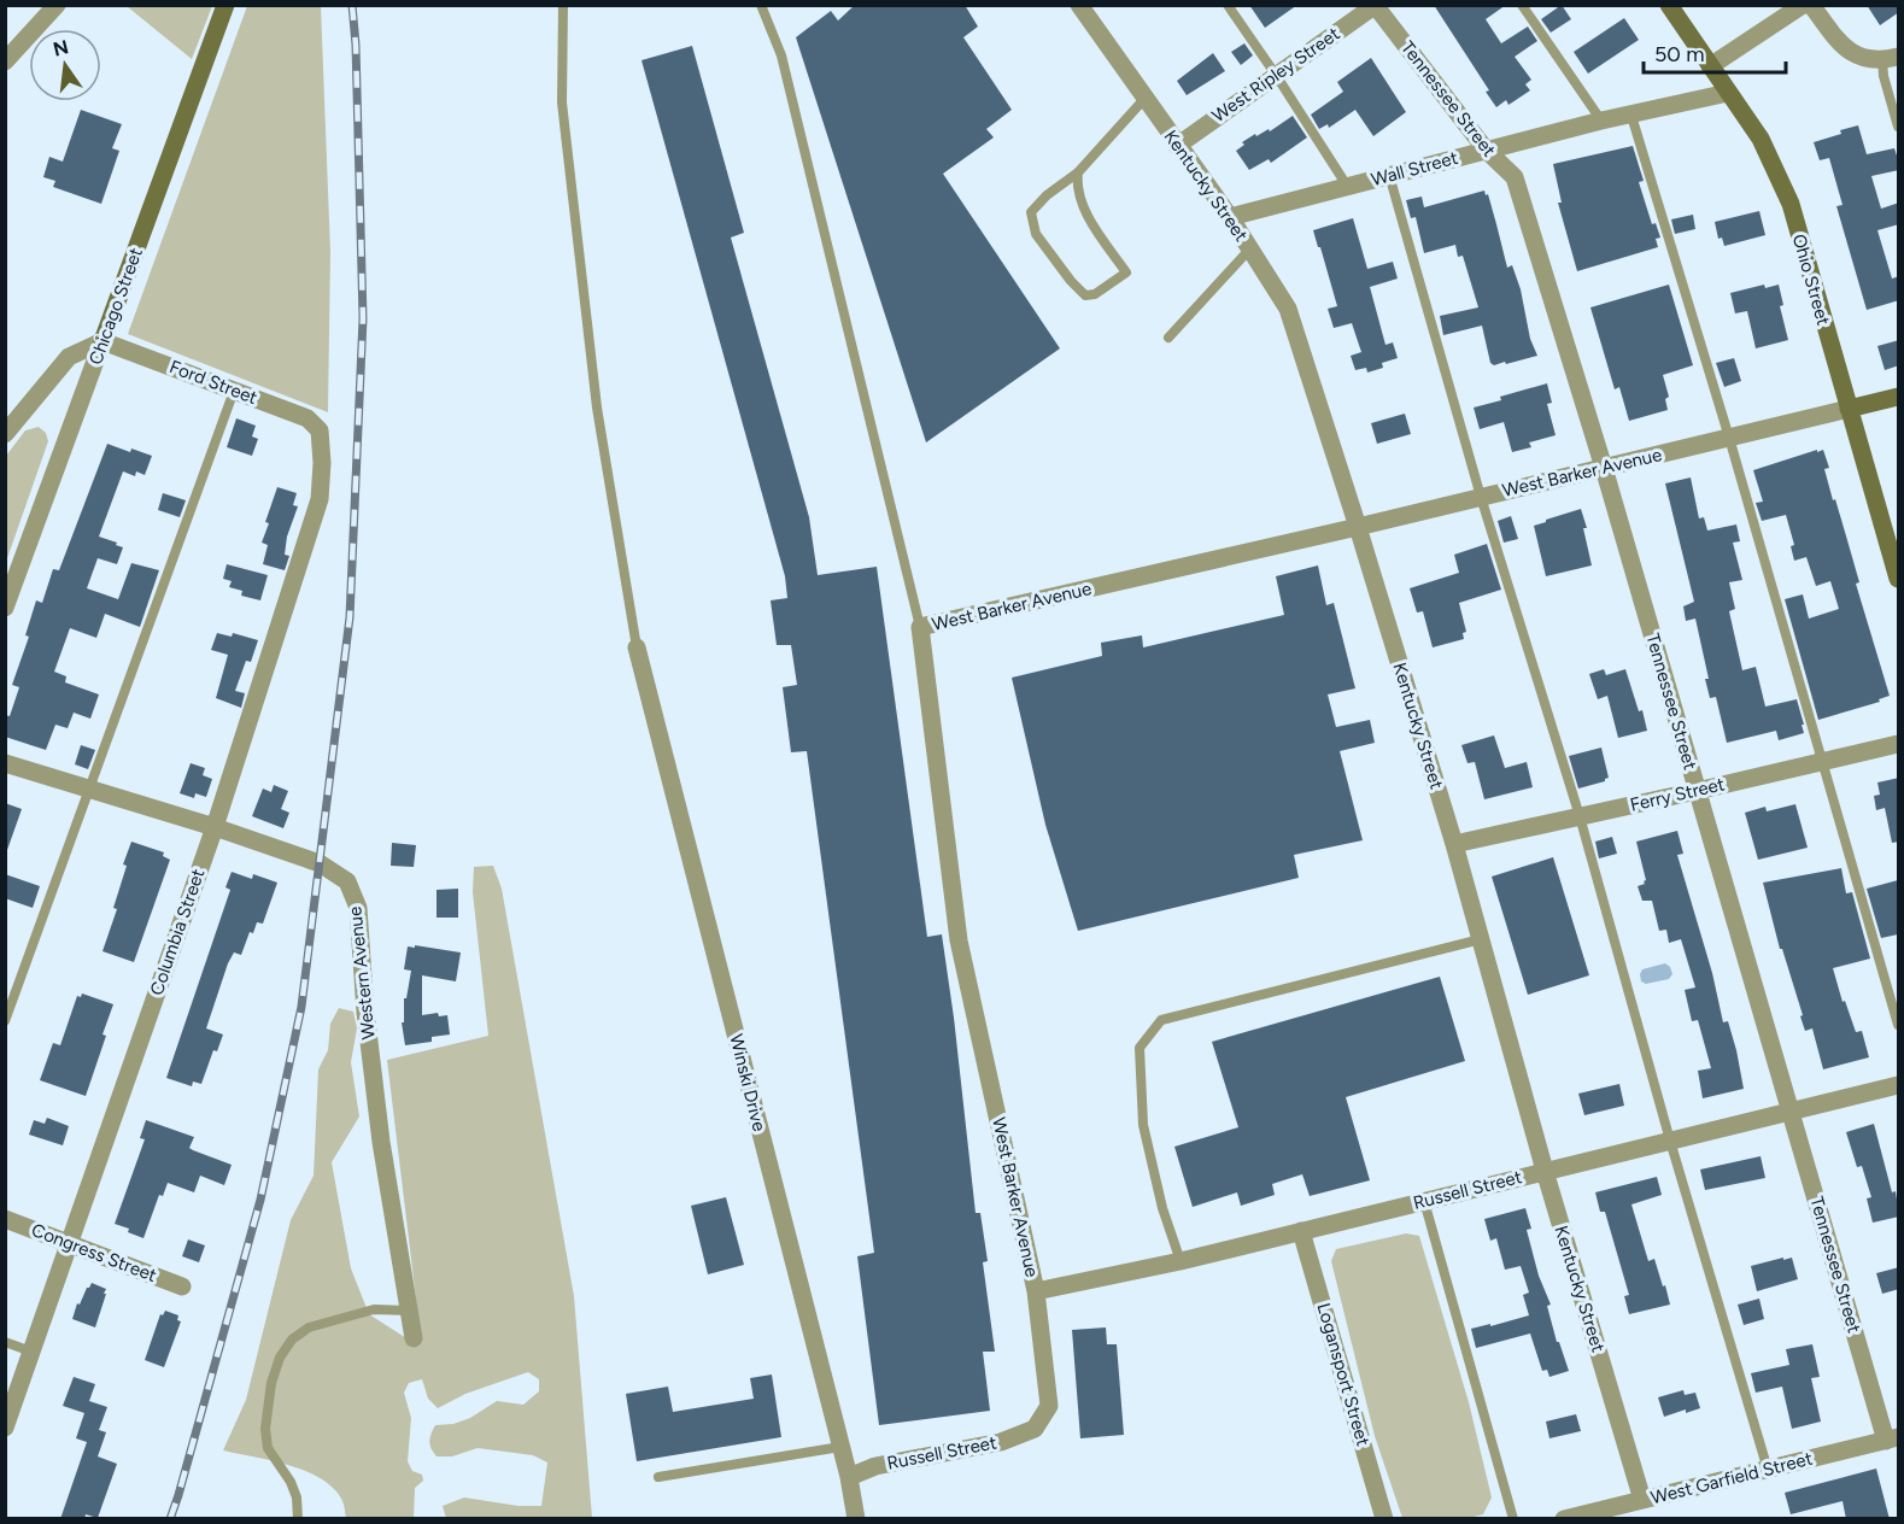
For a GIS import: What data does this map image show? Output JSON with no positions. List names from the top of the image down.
{
  "streets": {
    "street": [
      "West Ripley Street",
      "Tennessee Street",
      "Wall Street",
      "Kentucky Street",
      "Ohio Street",
      "Chicago Street",
      "Ford Street",
      "West Barker Avenue",
      "Ferry Street",
      "Columbia Street",
      "Western Avenue",
      "Winski Drive",
      "Russell Street",
      "Congress Street",
      "Logansport Street",
      "West Garfield Street"
    ]
  },
  "crossings": [
    ["West Ripley Street", "Tennessee Street"],
    ["West Ripley Street", "Kentucky Street"],
    ["Tennessee Street", "Wall Street"],
    ["Tennessee Street", "West Barker Avenue"],
    ["Tennessee Street", "Ferry Street"],
    ["Tennessee Street", "Russell Street"],
    ["Tennessee Street", "West Garfield Street"],
    ["Wall Street", "Kentucky Street"],
    ["Wall Street", "Ohio Street"],
    ["Kentucky Street", "West Barker Avenue"],
    ["Kentucky Street", "Ferry Street"],
    ["Kentucky Street", "Russell Street"],
    ["Kentucky Street", "West Garfield Street"],
    ["Ohio Street", "West Barker Avenue"],
    ["Chicago Street", "Ford Street"],
    ["Ford Street", "Columbia Street"],
    ["West Barker Avenue", "Russell Street"],
    ["Columbia Street", "Western Avenue"],
    ["Columbia Street", "Congress Street"],
    ["Winski Drive", "Russell Street"],
    ["Russell Street", "Logansport Street"]
  ],
  "scale_bar": "50 m",
  "north": "top"
}
